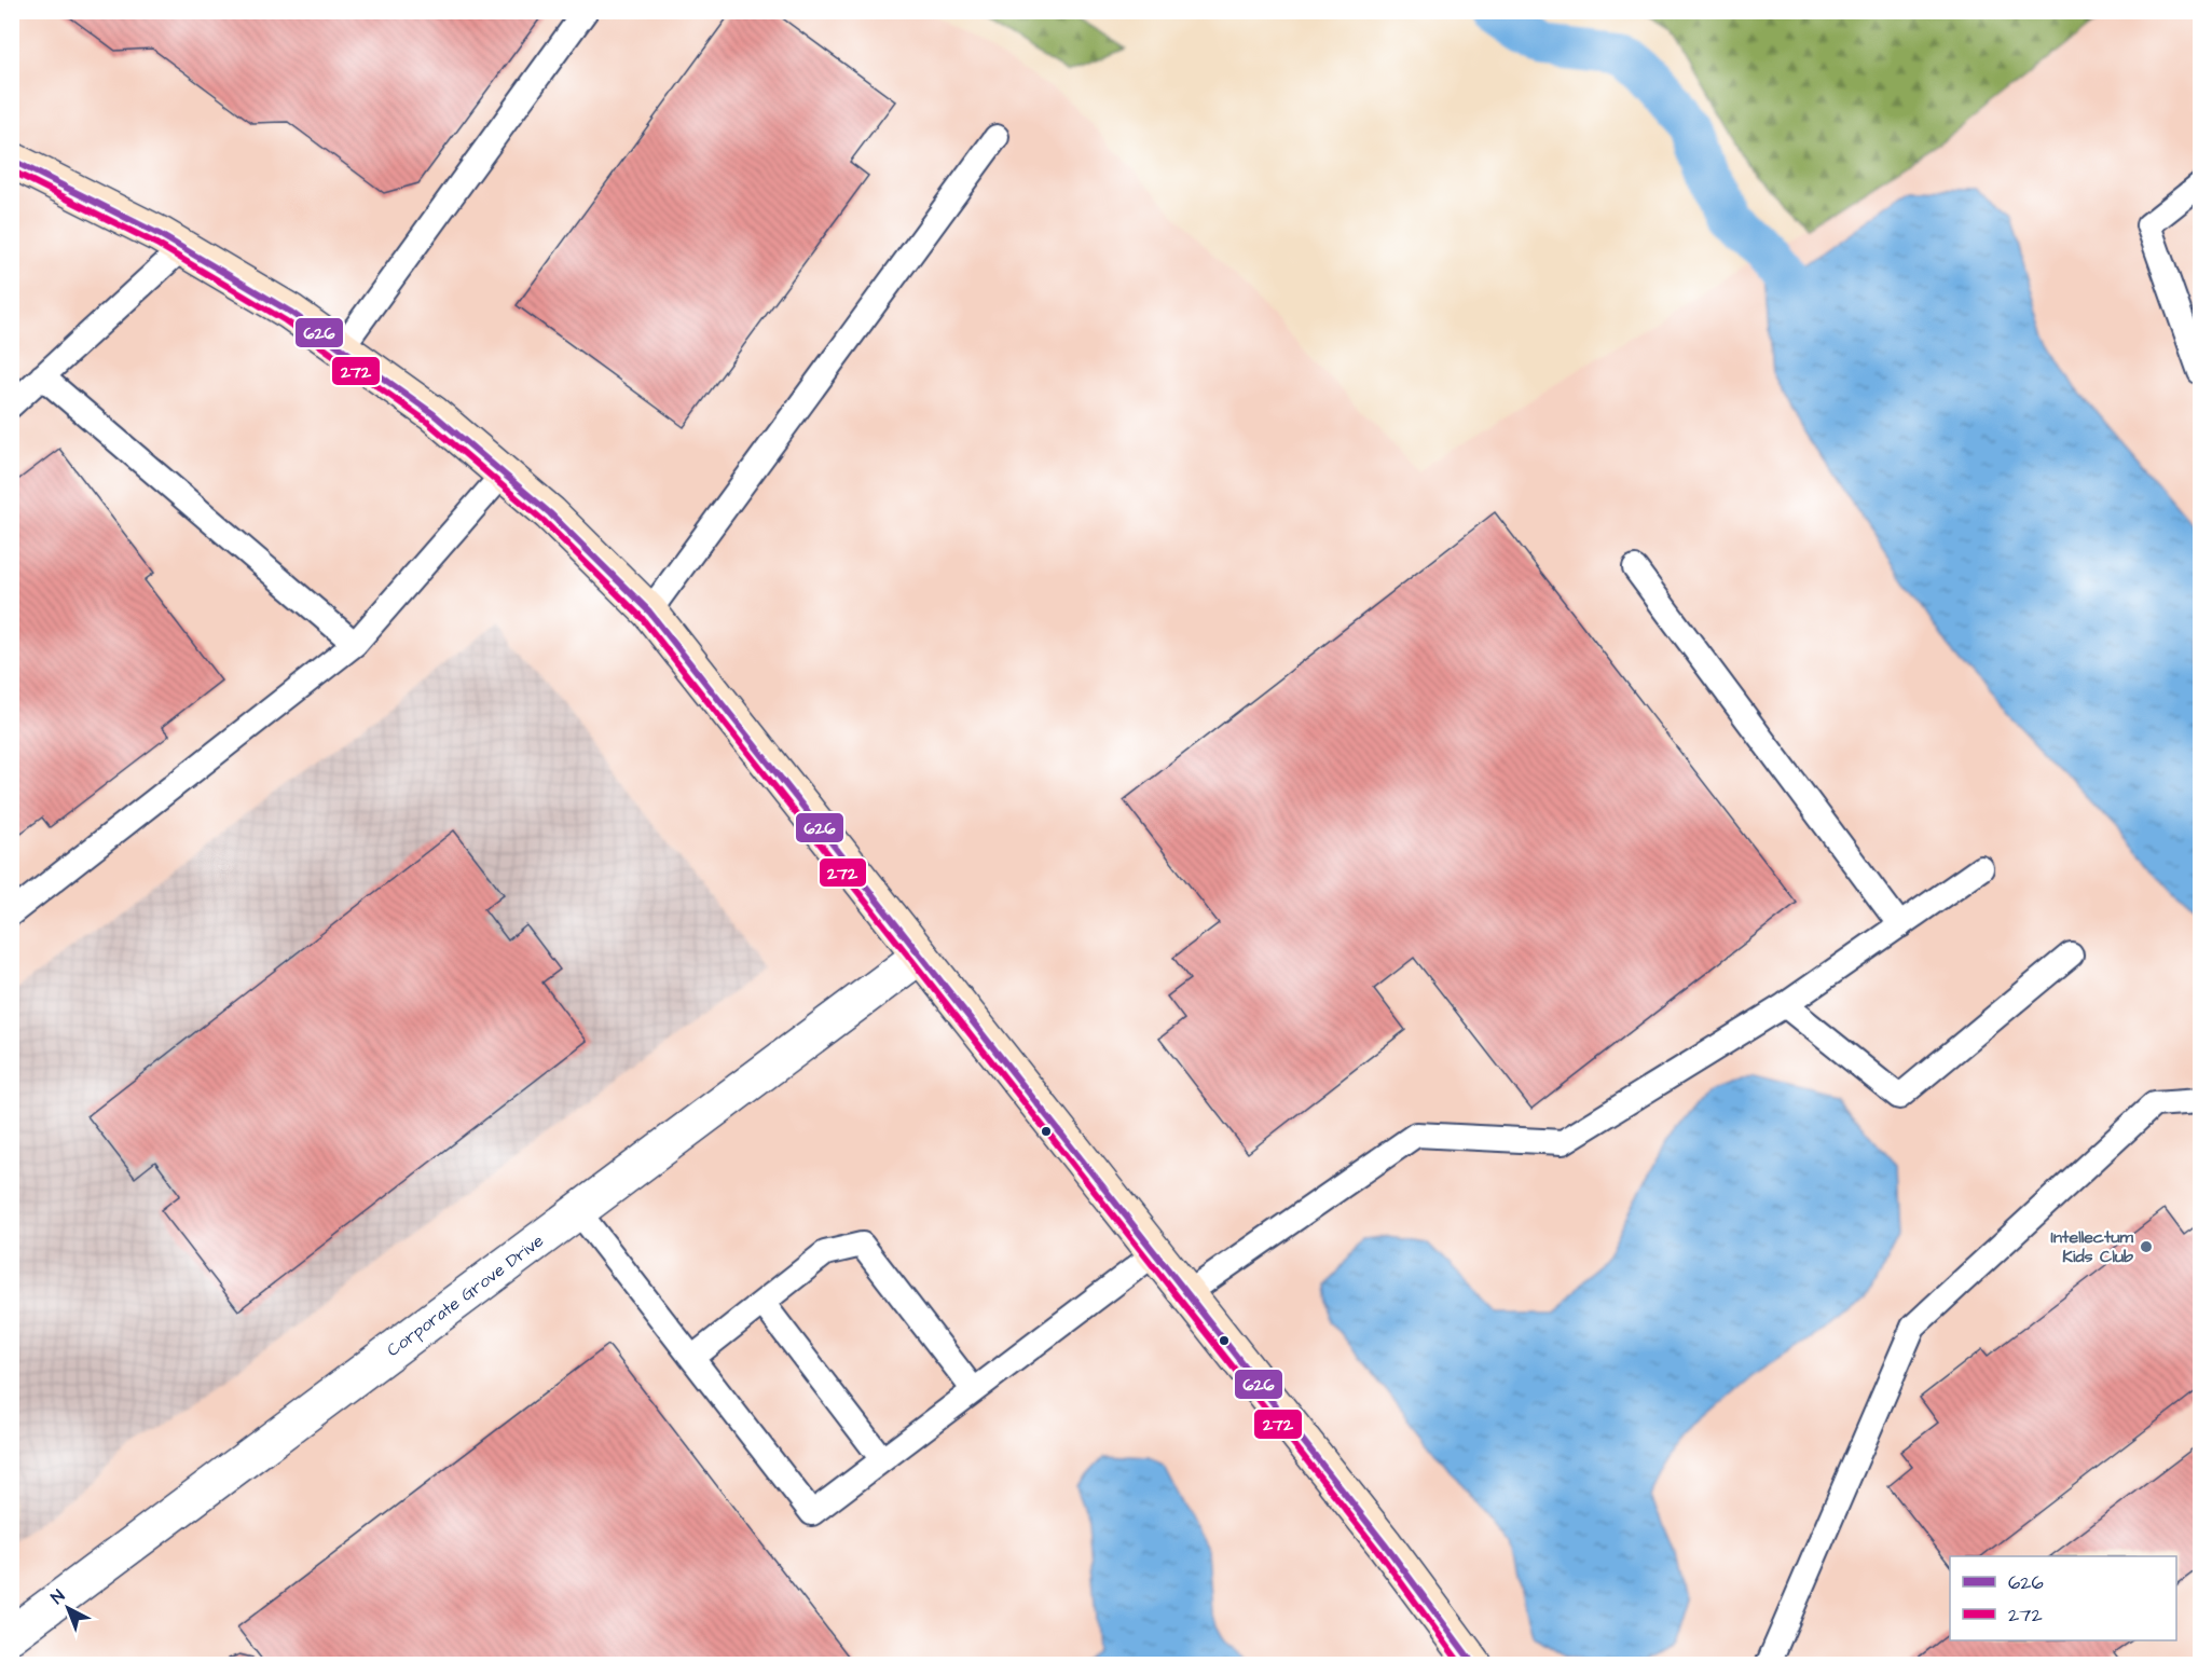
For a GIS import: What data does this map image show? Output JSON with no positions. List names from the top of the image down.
{
  "streets": {
    "street": ["Corporate Grove Drive"]
  },
  "places": ["Intellectum Kids Club"],
  "lines": ["transit line 626", "transit line 272"],
  "legend": ["626", "272"],
  "north": "top left"
}
